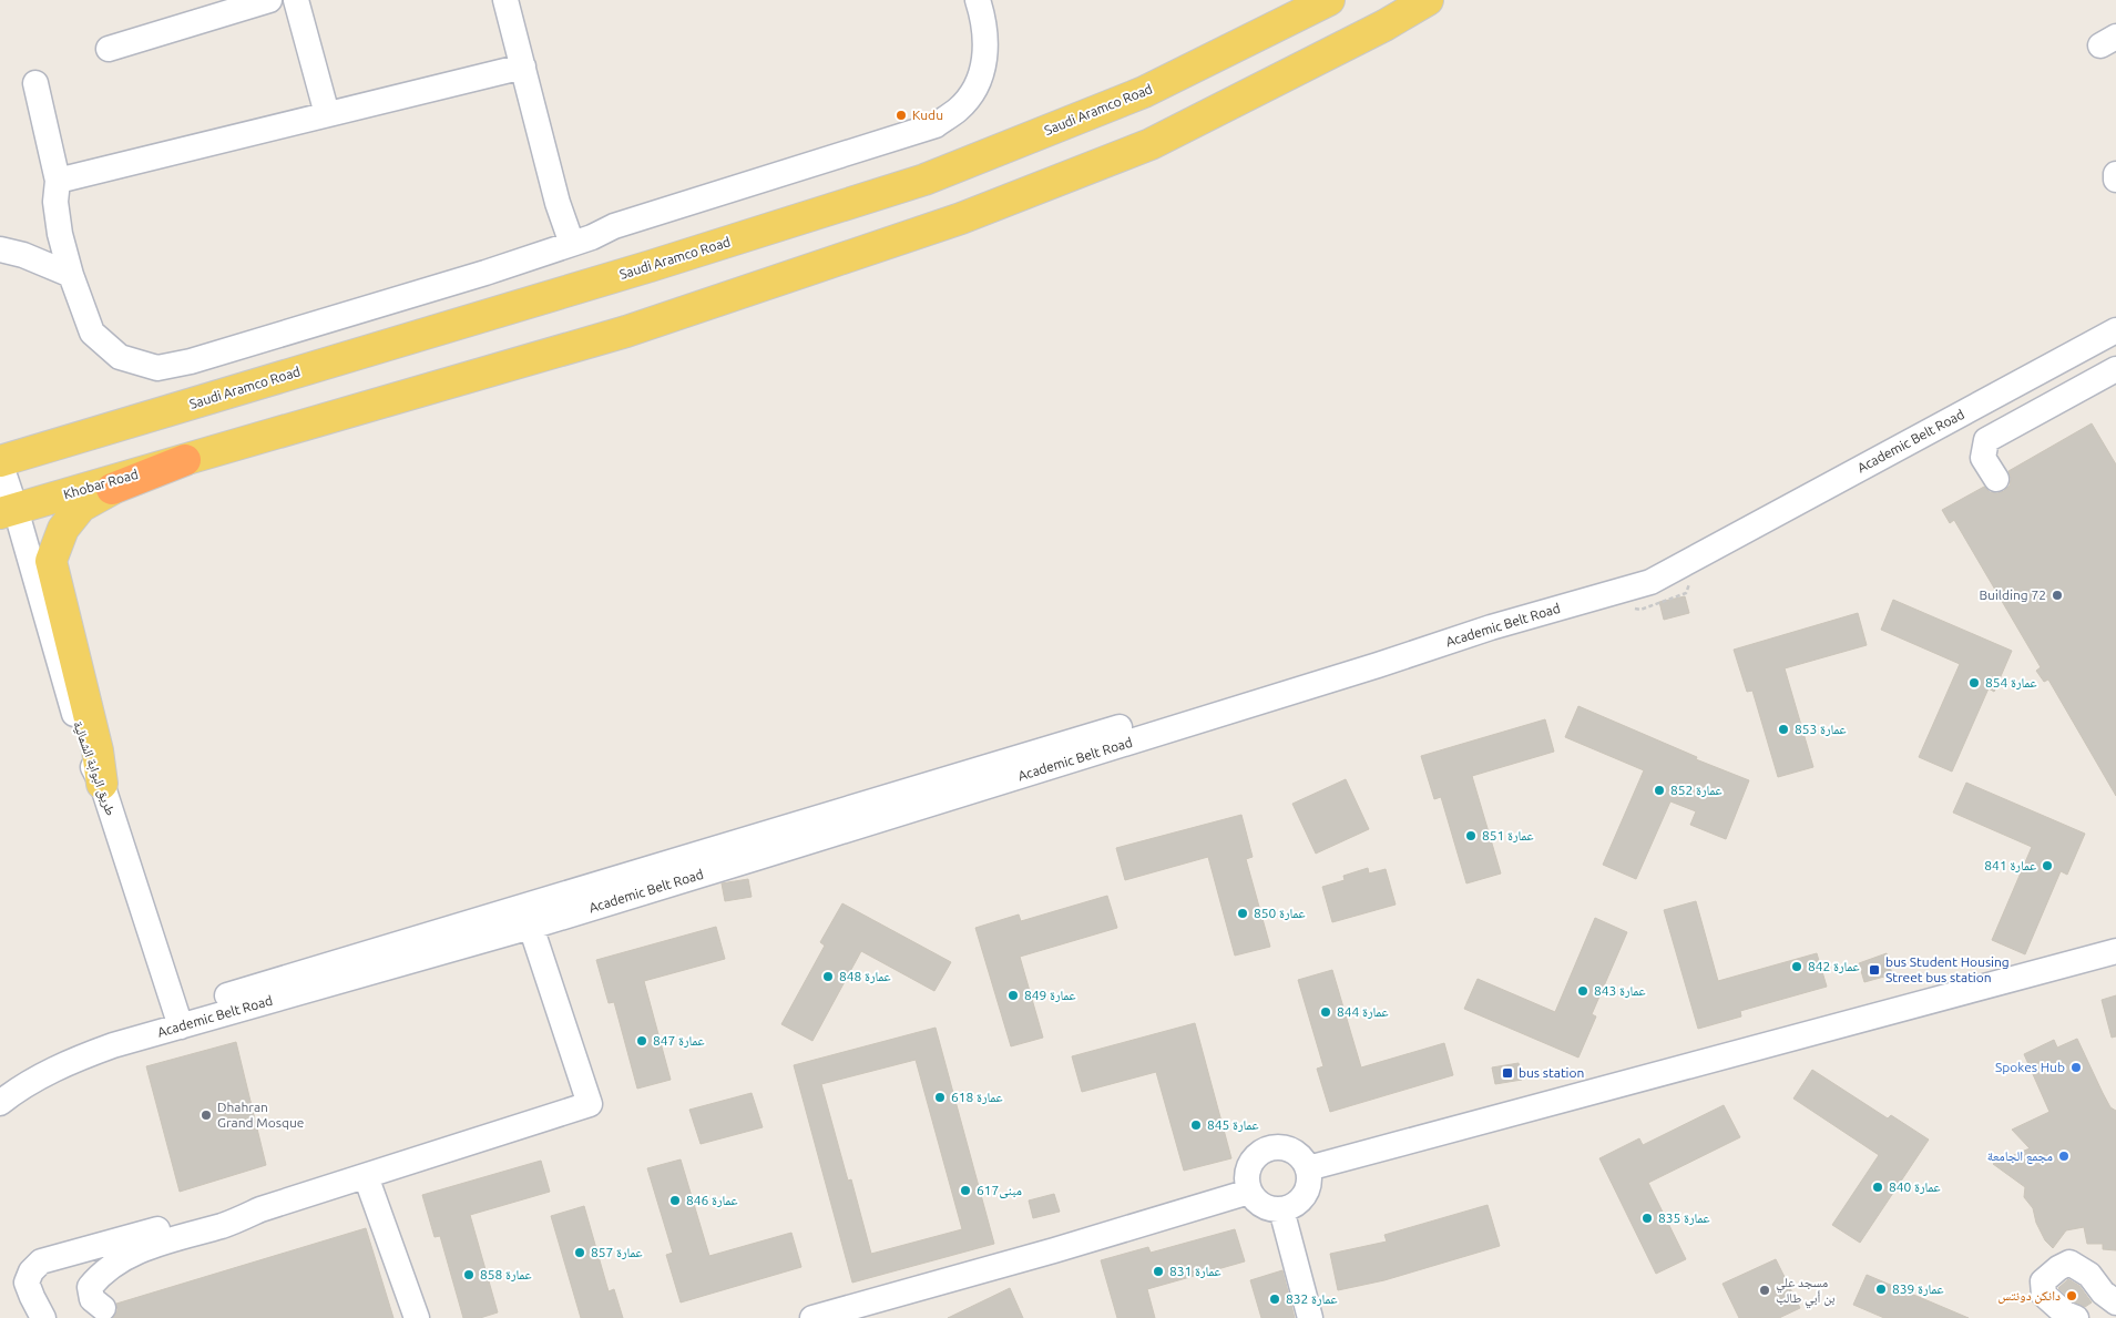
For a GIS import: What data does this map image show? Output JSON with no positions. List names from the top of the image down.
{
  "streets": {
    "main road": ["Saudi Aramco Road", "Khobar Road"],
    "street": ["Academic Belt Road", "طريق البوابة الشمالية"]
  },
  "crossings": [
    ["Saudi Aramco Road", "طريق البوابة الشمالية"],
    ["Academic Belt Road", "طريق البوابة الشمالية"],
    ["Khobar Road", "طريق البوابة الشمالية"]
  ],
  "places": {
    "other": [
      "Kudu",
      "Building 72",
      "عمارة 854",
      "عمارة 853",
      "عمارة 852",
      "عمارة 851",
      "عمارة 841",
      "عمارة 850",
      "عمارة 842",
      "عمارة 848",
      "عمارة 843",
      "عمارة 849",
      "عمارة 844",
      "عمارة 847",
      "Spokes Hub",
      "عمارة 618",
      "Dhahran Grand Mosque",
      "عمارة 845",
      "مجمع الجامعة",
      "عمارة 840",
      "مبنى617",
      "عمارة 846",
      "عمارة 835",
      "عمارة 857",
      "عمارة 831",
      "عمارة 858",
      "عمارة 839",
      "مسجد علي بن أبي طالب",
      "دانكن دونتس",
      "عمارة 832"
    ],
    "transit": ["bus Student Housing Street bus station", "bus station"]
  }
}
